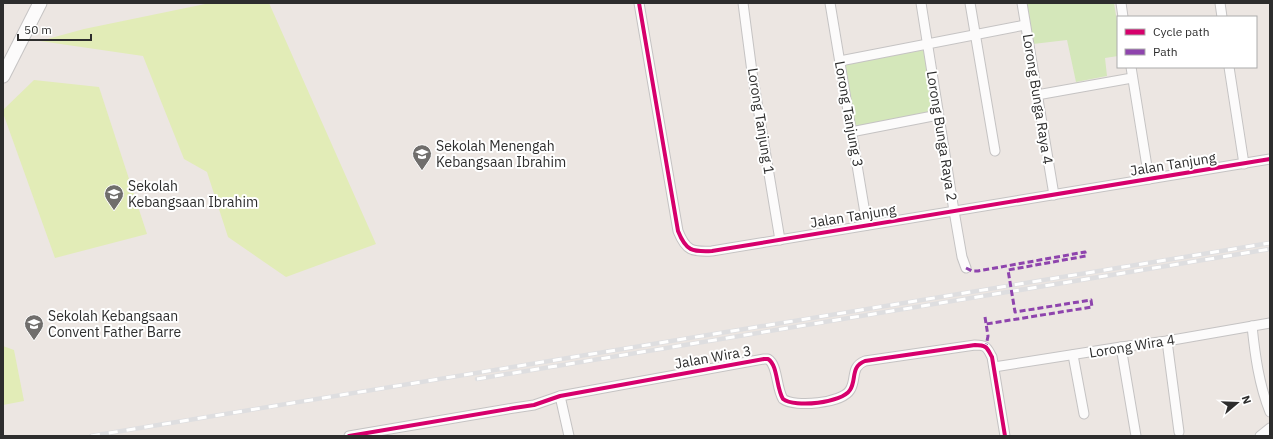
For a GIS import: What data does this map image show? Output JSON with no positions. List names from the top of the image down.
{
  "streets": {
    "street": [
      "Lorong Bunga Raya 4",
      "Lorong Tanjung 3",
      "Lorong Tanjung 1",
      "Lorong Bunga Raya 2",
      "Jalan Tanjung",
      "Lorong Wira 4",
      "Jalan Wira 3"
    ]
  },
  "crossings": [
    ["Lorong Bunga Raya 4", "Jalan Tanjung"],
    ["Lorong Tanjung 3", "Jalan Tanjung"],
    ["Lorong Tanjung 1", "Jalan Tanjung"],
    ["Lorong Bunga Raya 2", "Jalan Tanjung"],
    ["Lorong Wira 4", "Jalan Wira 3"]
  ],
  "places": {
    "school or university": ["Sekolah Menengah Kebangsaan Ibrahim", "Sekolah Kebangsaan Ibrahim", "Sekolah Kebangsaan Convent Father Barre"]
  },
  "legend": ["Cycle path", "Path"],
  "scale_bar": "50 m",
  "north": "right"
}
